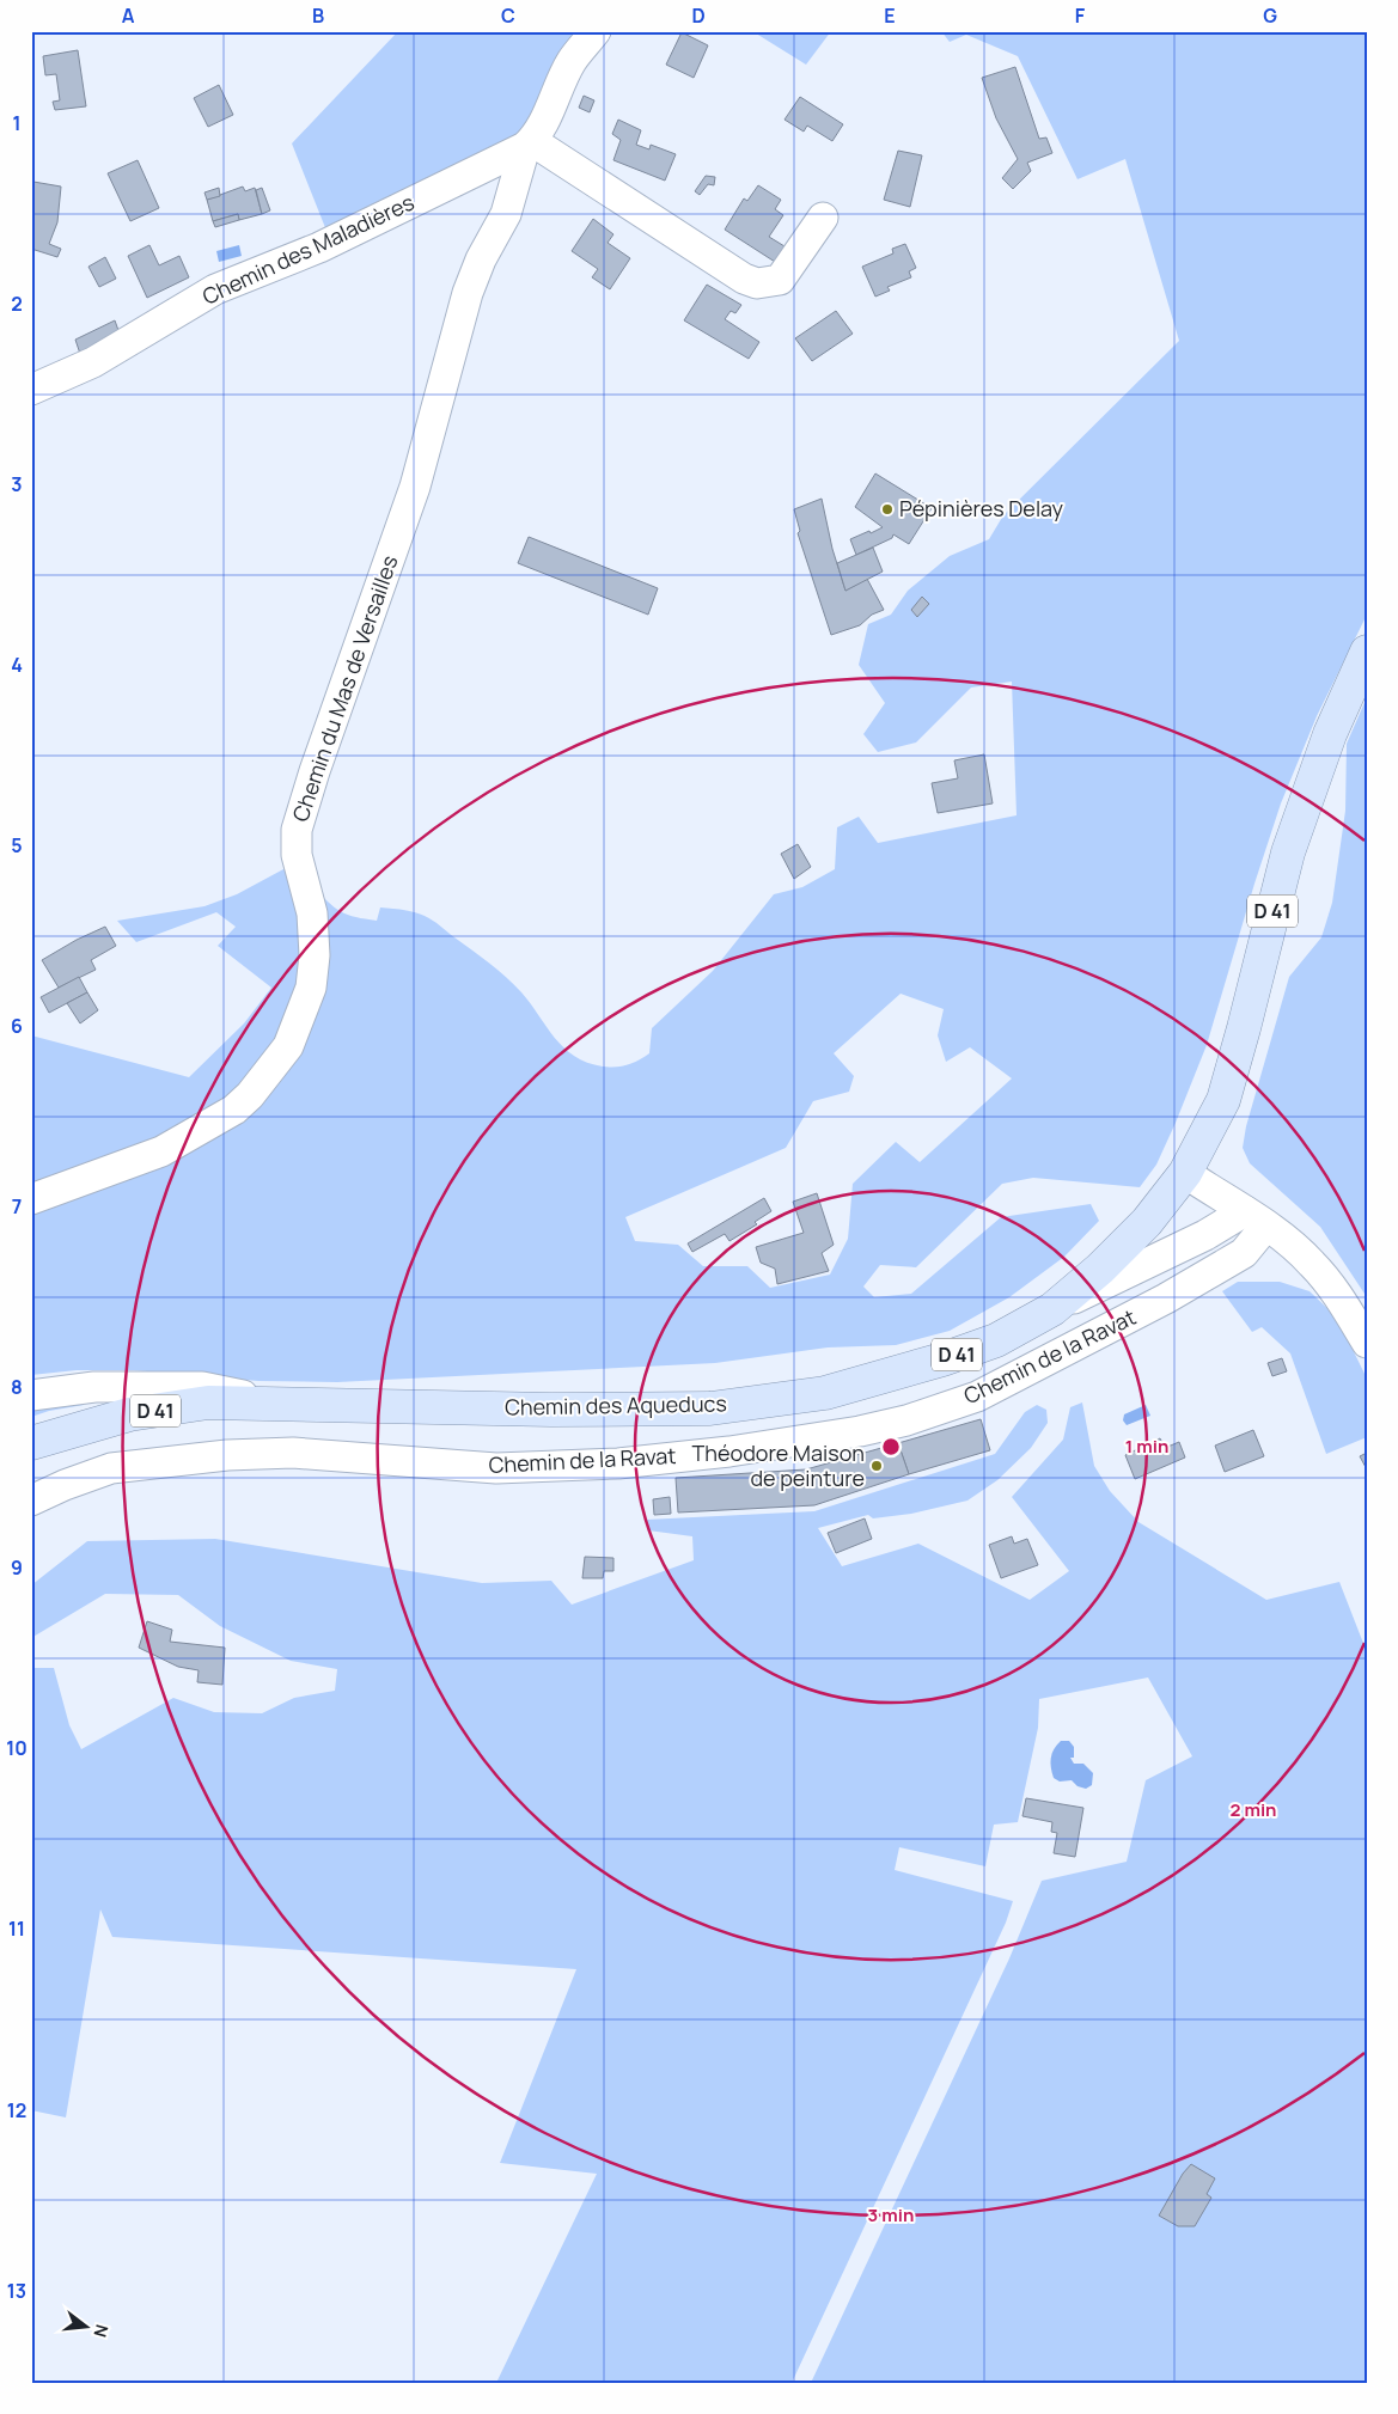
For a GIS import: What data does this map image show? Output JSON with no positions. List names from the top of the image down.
{
  "streets": {
    "main road": ["D 41", "Chemin des Aqueducs"],
    "street": ["Chemin des Maladières", "Chemin du Mas de Versailles", "Chemin de la Ravat"]
  },
  "crossings": [
    ["Chemin des Maladières", "Chemin du Mas de Versailles"]
  ],
  "places": ["Pépinières Delay", "Théodore Maison de peinture"],
  "north": "right",
  "grid": {
    "columns": [
      "A",
      "B",
      "C",
      "D",
      "E",
      "F",
      "G"
    ],
    "rows": [
      "1",
      "2",
      "3",
      "4",
      "5",
      "6",
      "7",
      "8",
      "9",
      "10",
      "11",
      "12",
      "13"
    ]
  },
  "rings": ["1 min", "2 min", "3 min"]
}
